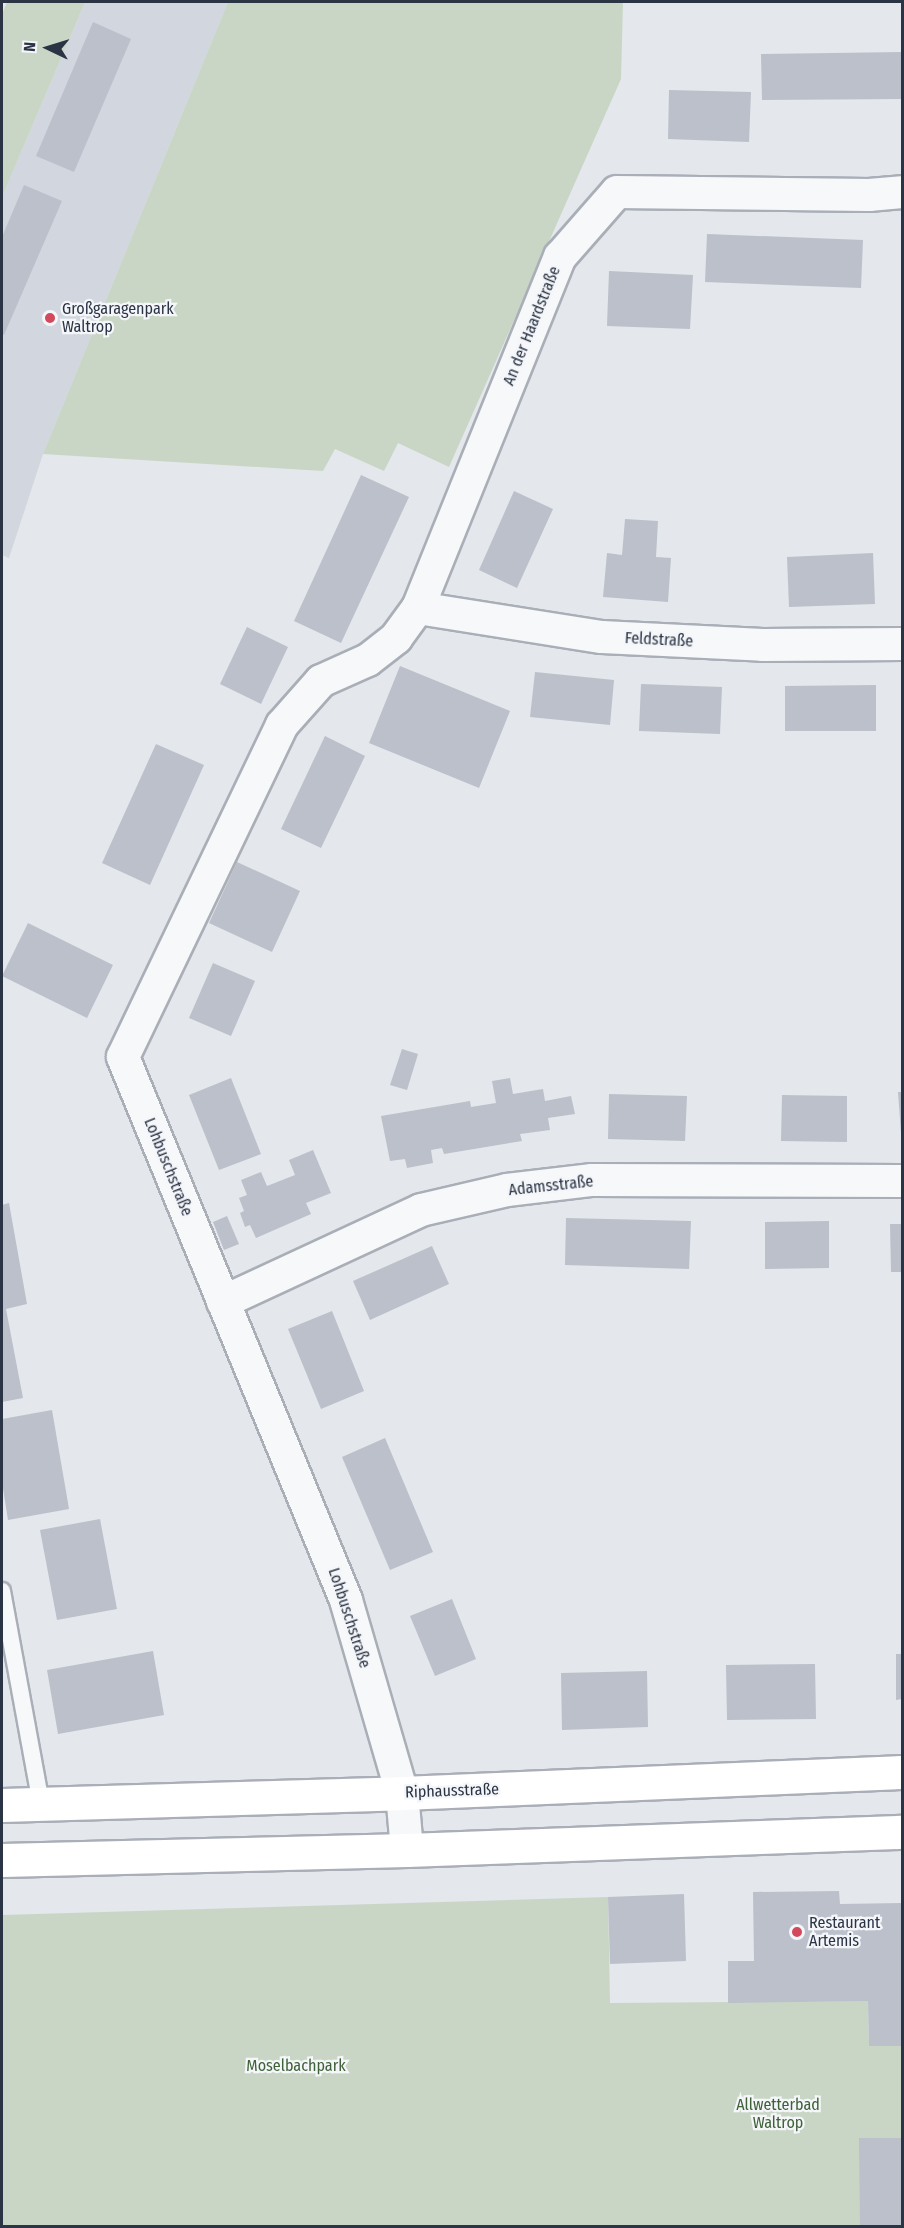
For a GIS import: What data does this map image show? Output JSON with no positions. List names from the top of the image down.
{
  "streets": {
    "street": [
      "An der Haardstraße",
      "Feldstraße",
      "Lohbuschstraße",
      "Adamsstraße",
      "Riphausstraße"
    ]
  },
  "crossings": [
    ["An der Haardstraße", "Feldstraße"],
    ["An der Haardstraße", "Lohbuschstraße"],
    ["Feldstraße", "Lohbuschstraße"],
    ["Lohbuschstraße", "Adamsstraße"],
    ["Lohbuschstraße", "Riphausstraße"]
  ],
  "parks": ["Moselbachpark", "Allwetterbad Waltrop"],
  "places": ["Großgaragenpark Waltrop", "Restaurant Artemis"],
  "north": "left"
}
